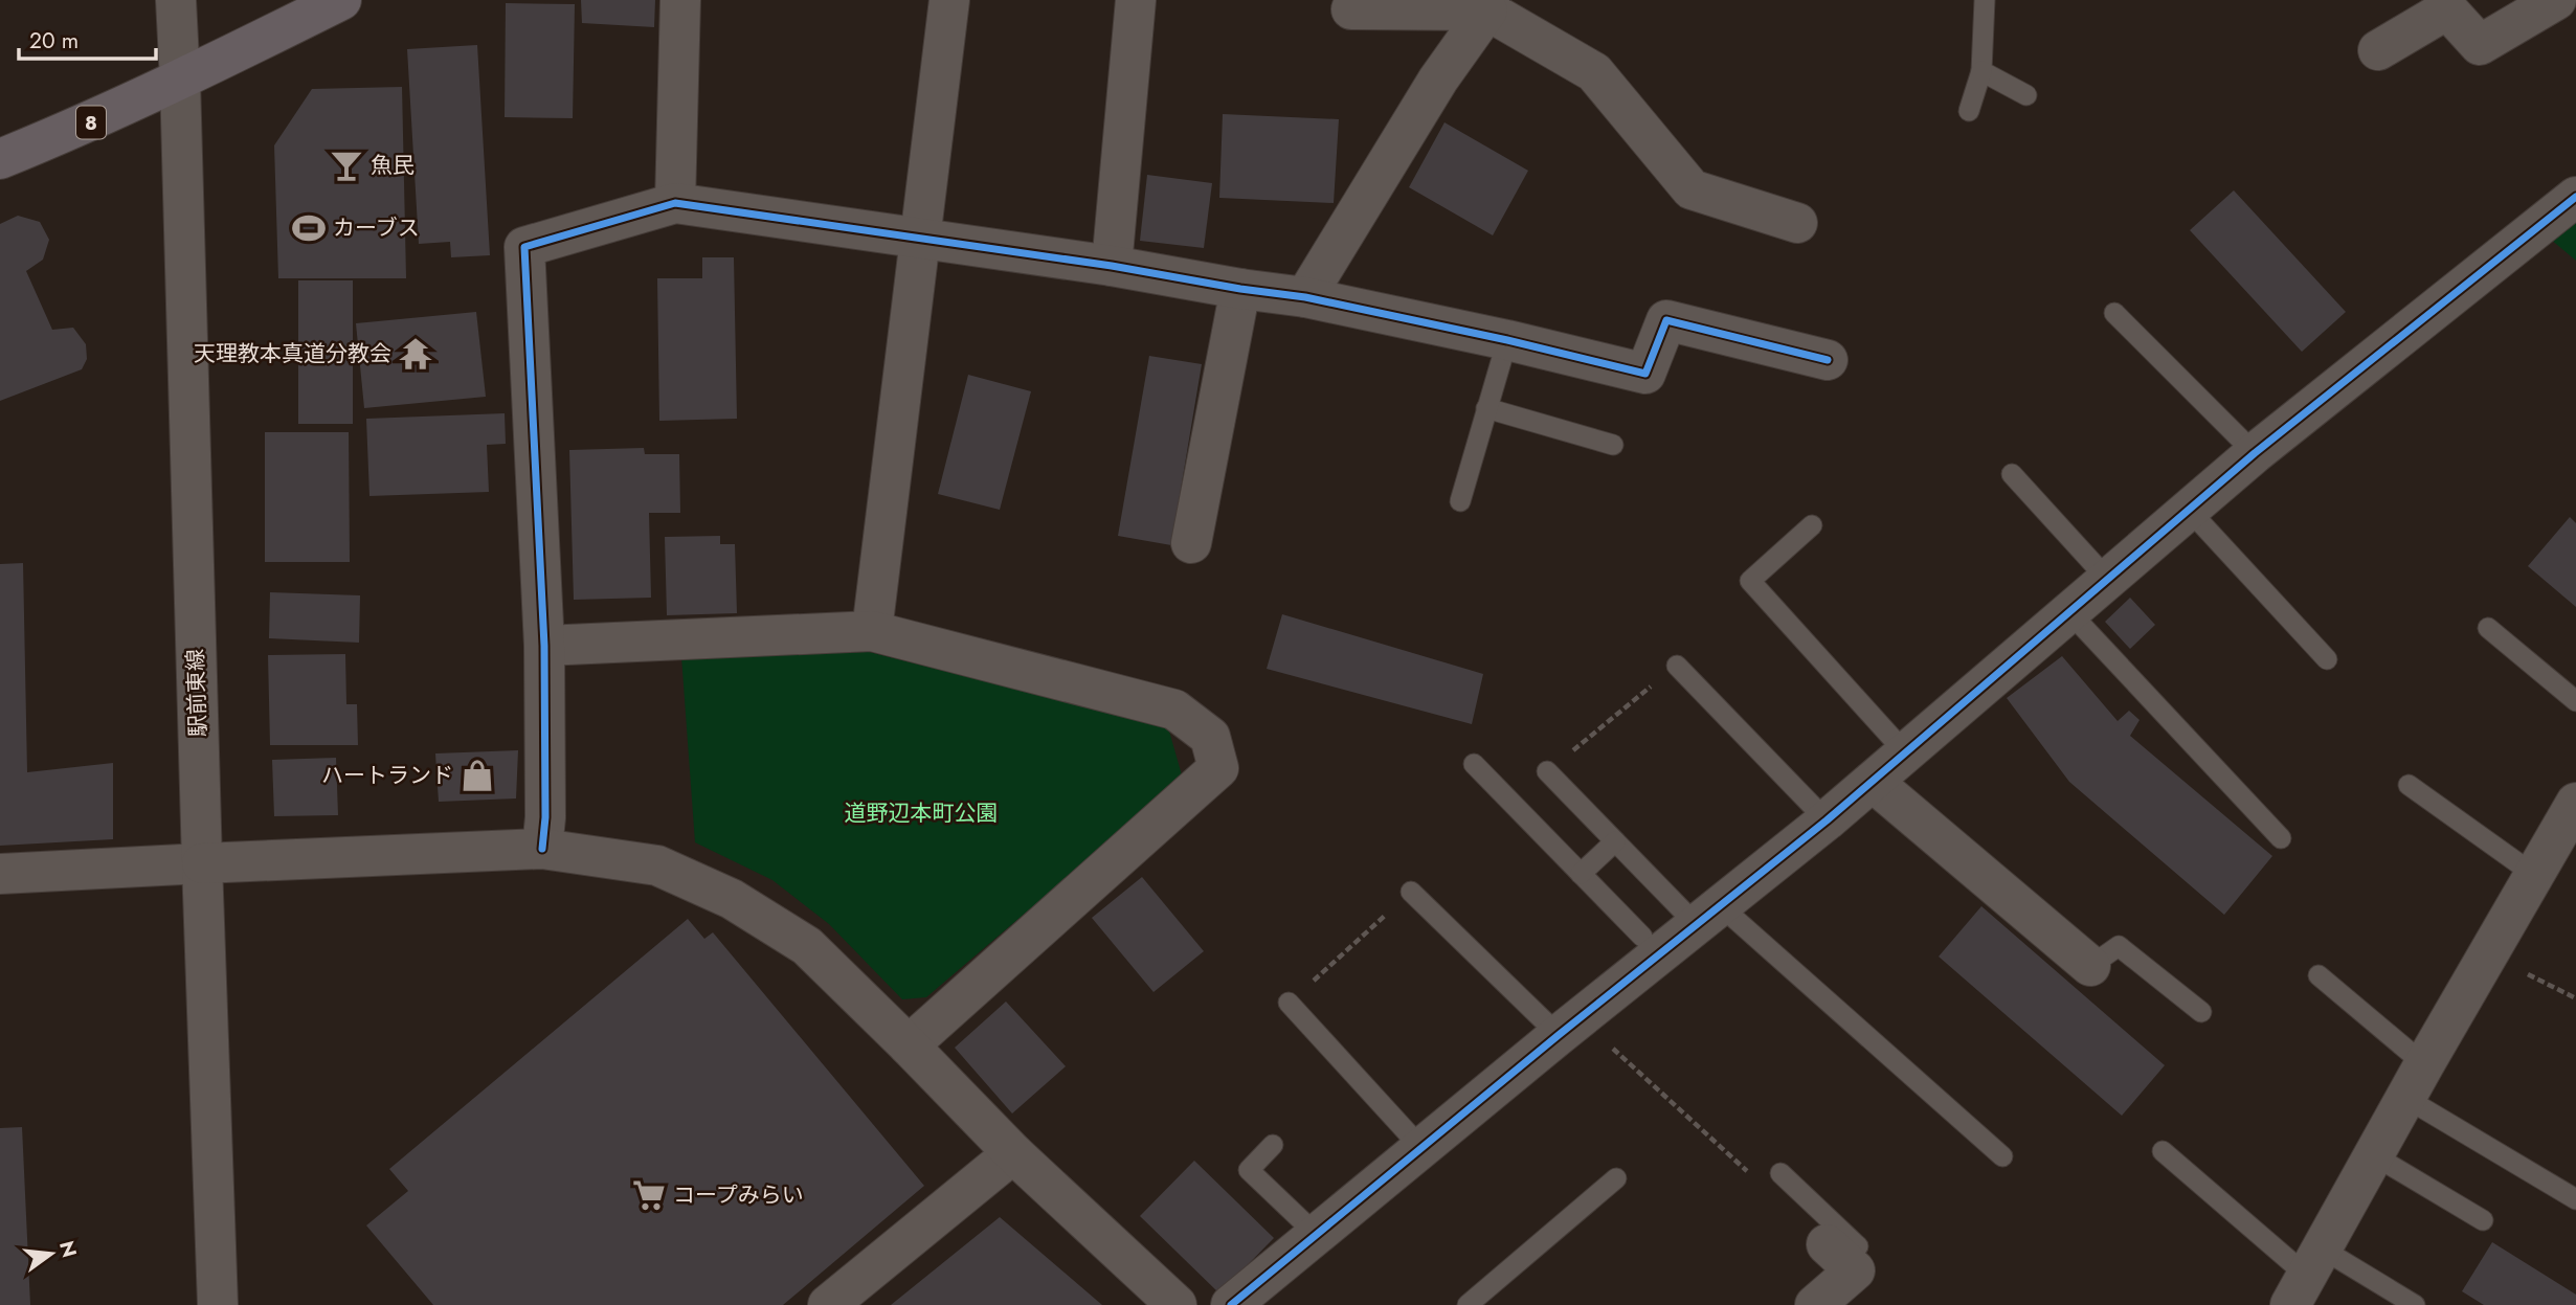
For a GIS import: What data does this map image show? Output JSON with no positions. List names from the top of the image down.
{
  "streets": {
    "main road": ["8"],
    "street": ["駅前東線"]
  },
  "crossings": [
    ["8", "駅前東線"]
  ],
  "parks": ["道野辺本町公園"],
  "places": {
    "bar": ["魚民"],
    "sports": ["カーブス"],
    "temple": ["天理教本真道分教会"],
    "shop": ["ハートランド"],
    "supermarket": ["コープみらい"]
  },
  "scale_bar": "20 m",
  "north": "right"
}
